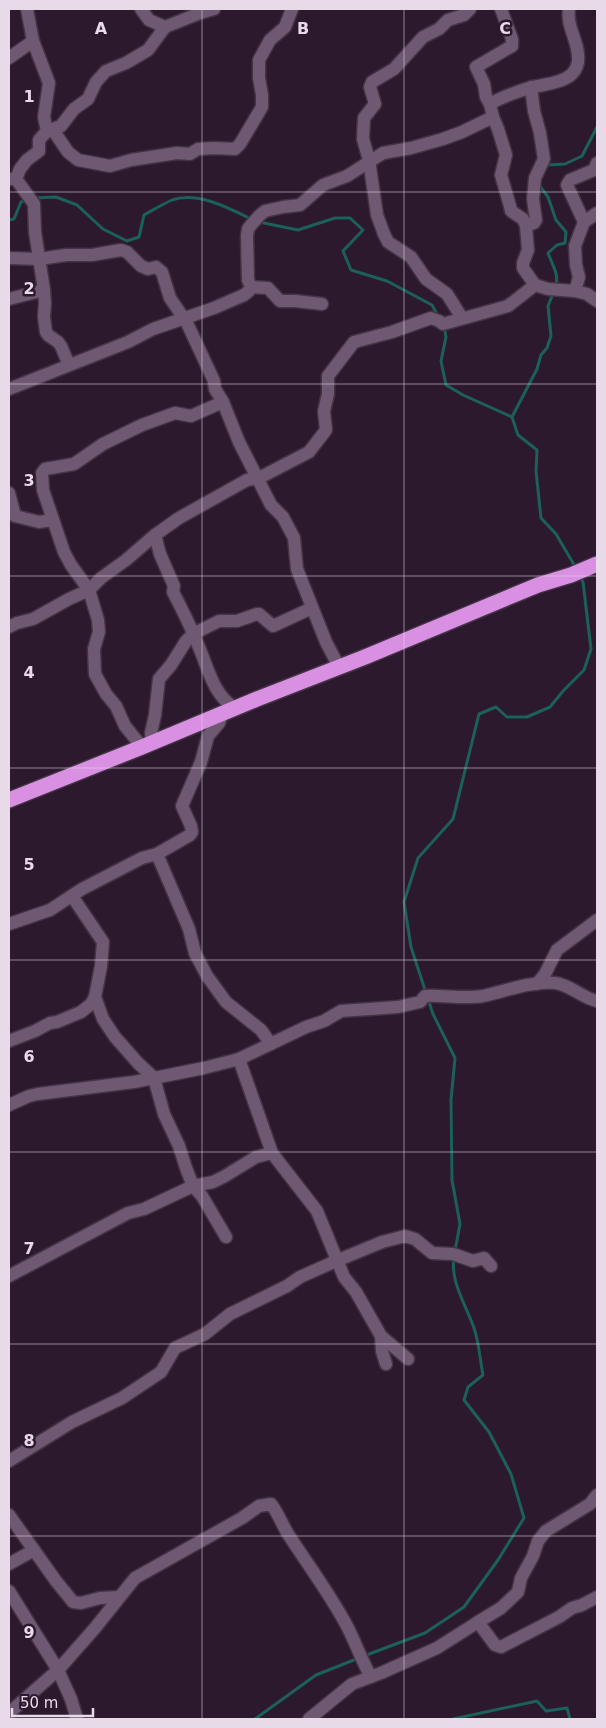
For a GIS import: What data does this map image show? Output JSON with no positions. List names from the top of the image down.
{
  "scale_bar": "50 m",
  "grid": {
    "columns": ["A", "B", "C"],
    "rows": [
      "1",
      "2",
      "3",
      "4",
      "5",
      "6",
      "7",
      "8",
      "9"
    ]
  }
}
